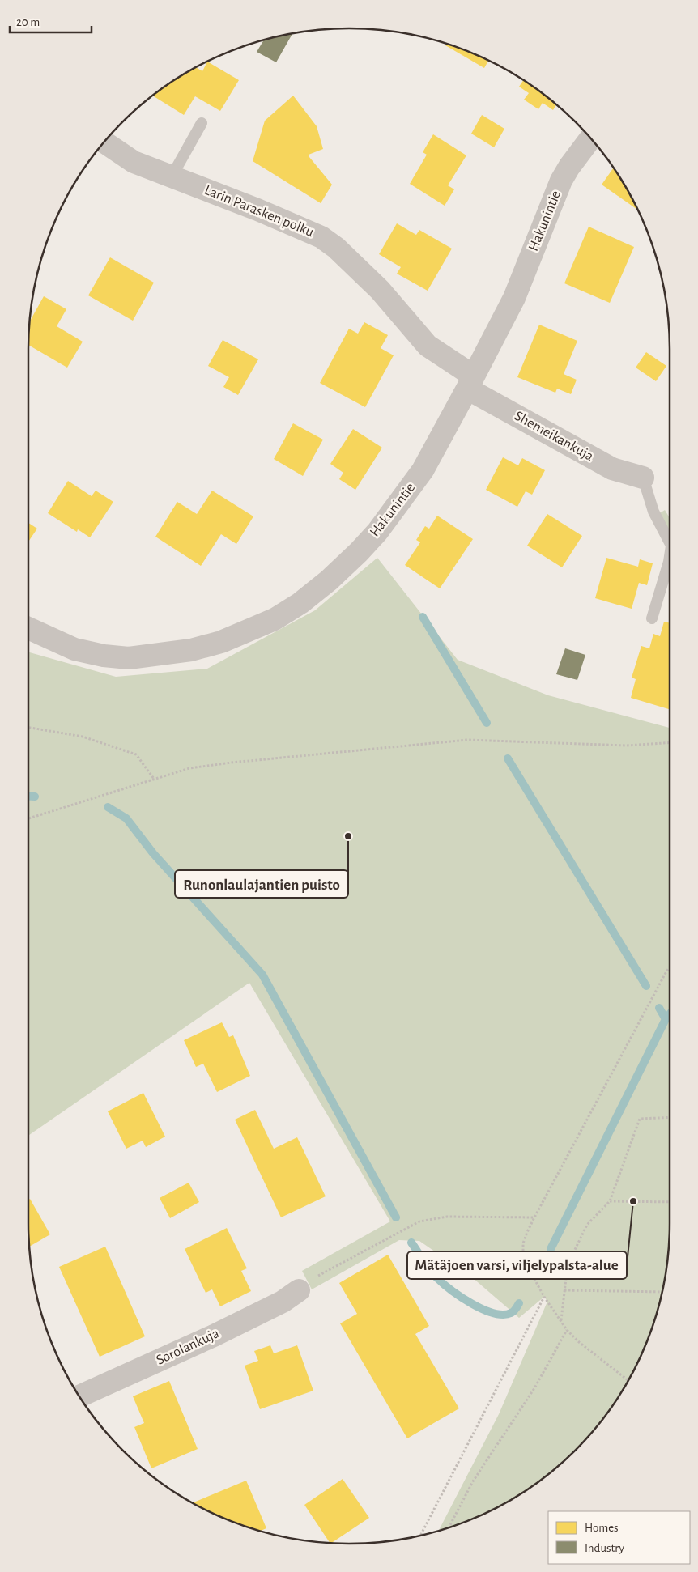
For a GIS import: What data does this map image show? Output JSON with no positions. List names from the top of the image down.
{
  "streets": {
    "street": [
      "Larin Parasken polku",
      "Hakunintie",
      "Shemeikankuja",
      "Sorolankuja"
    ]
  },
  "crossings": [
    ["Larin Parasken polku", "Hakunintie"],
    ["Larin Parasken polku", "Shemeikankuja"],
    ["Hakunintie", "Shemeikankuja"]
  ],
  "places": ["Runonlaulajantien puisto", "Mätäjoen varsi, viljelypalsta-alue"],
  "legend": ["Homes", "Industry"],
  "scale_bar": "20 m"
}
